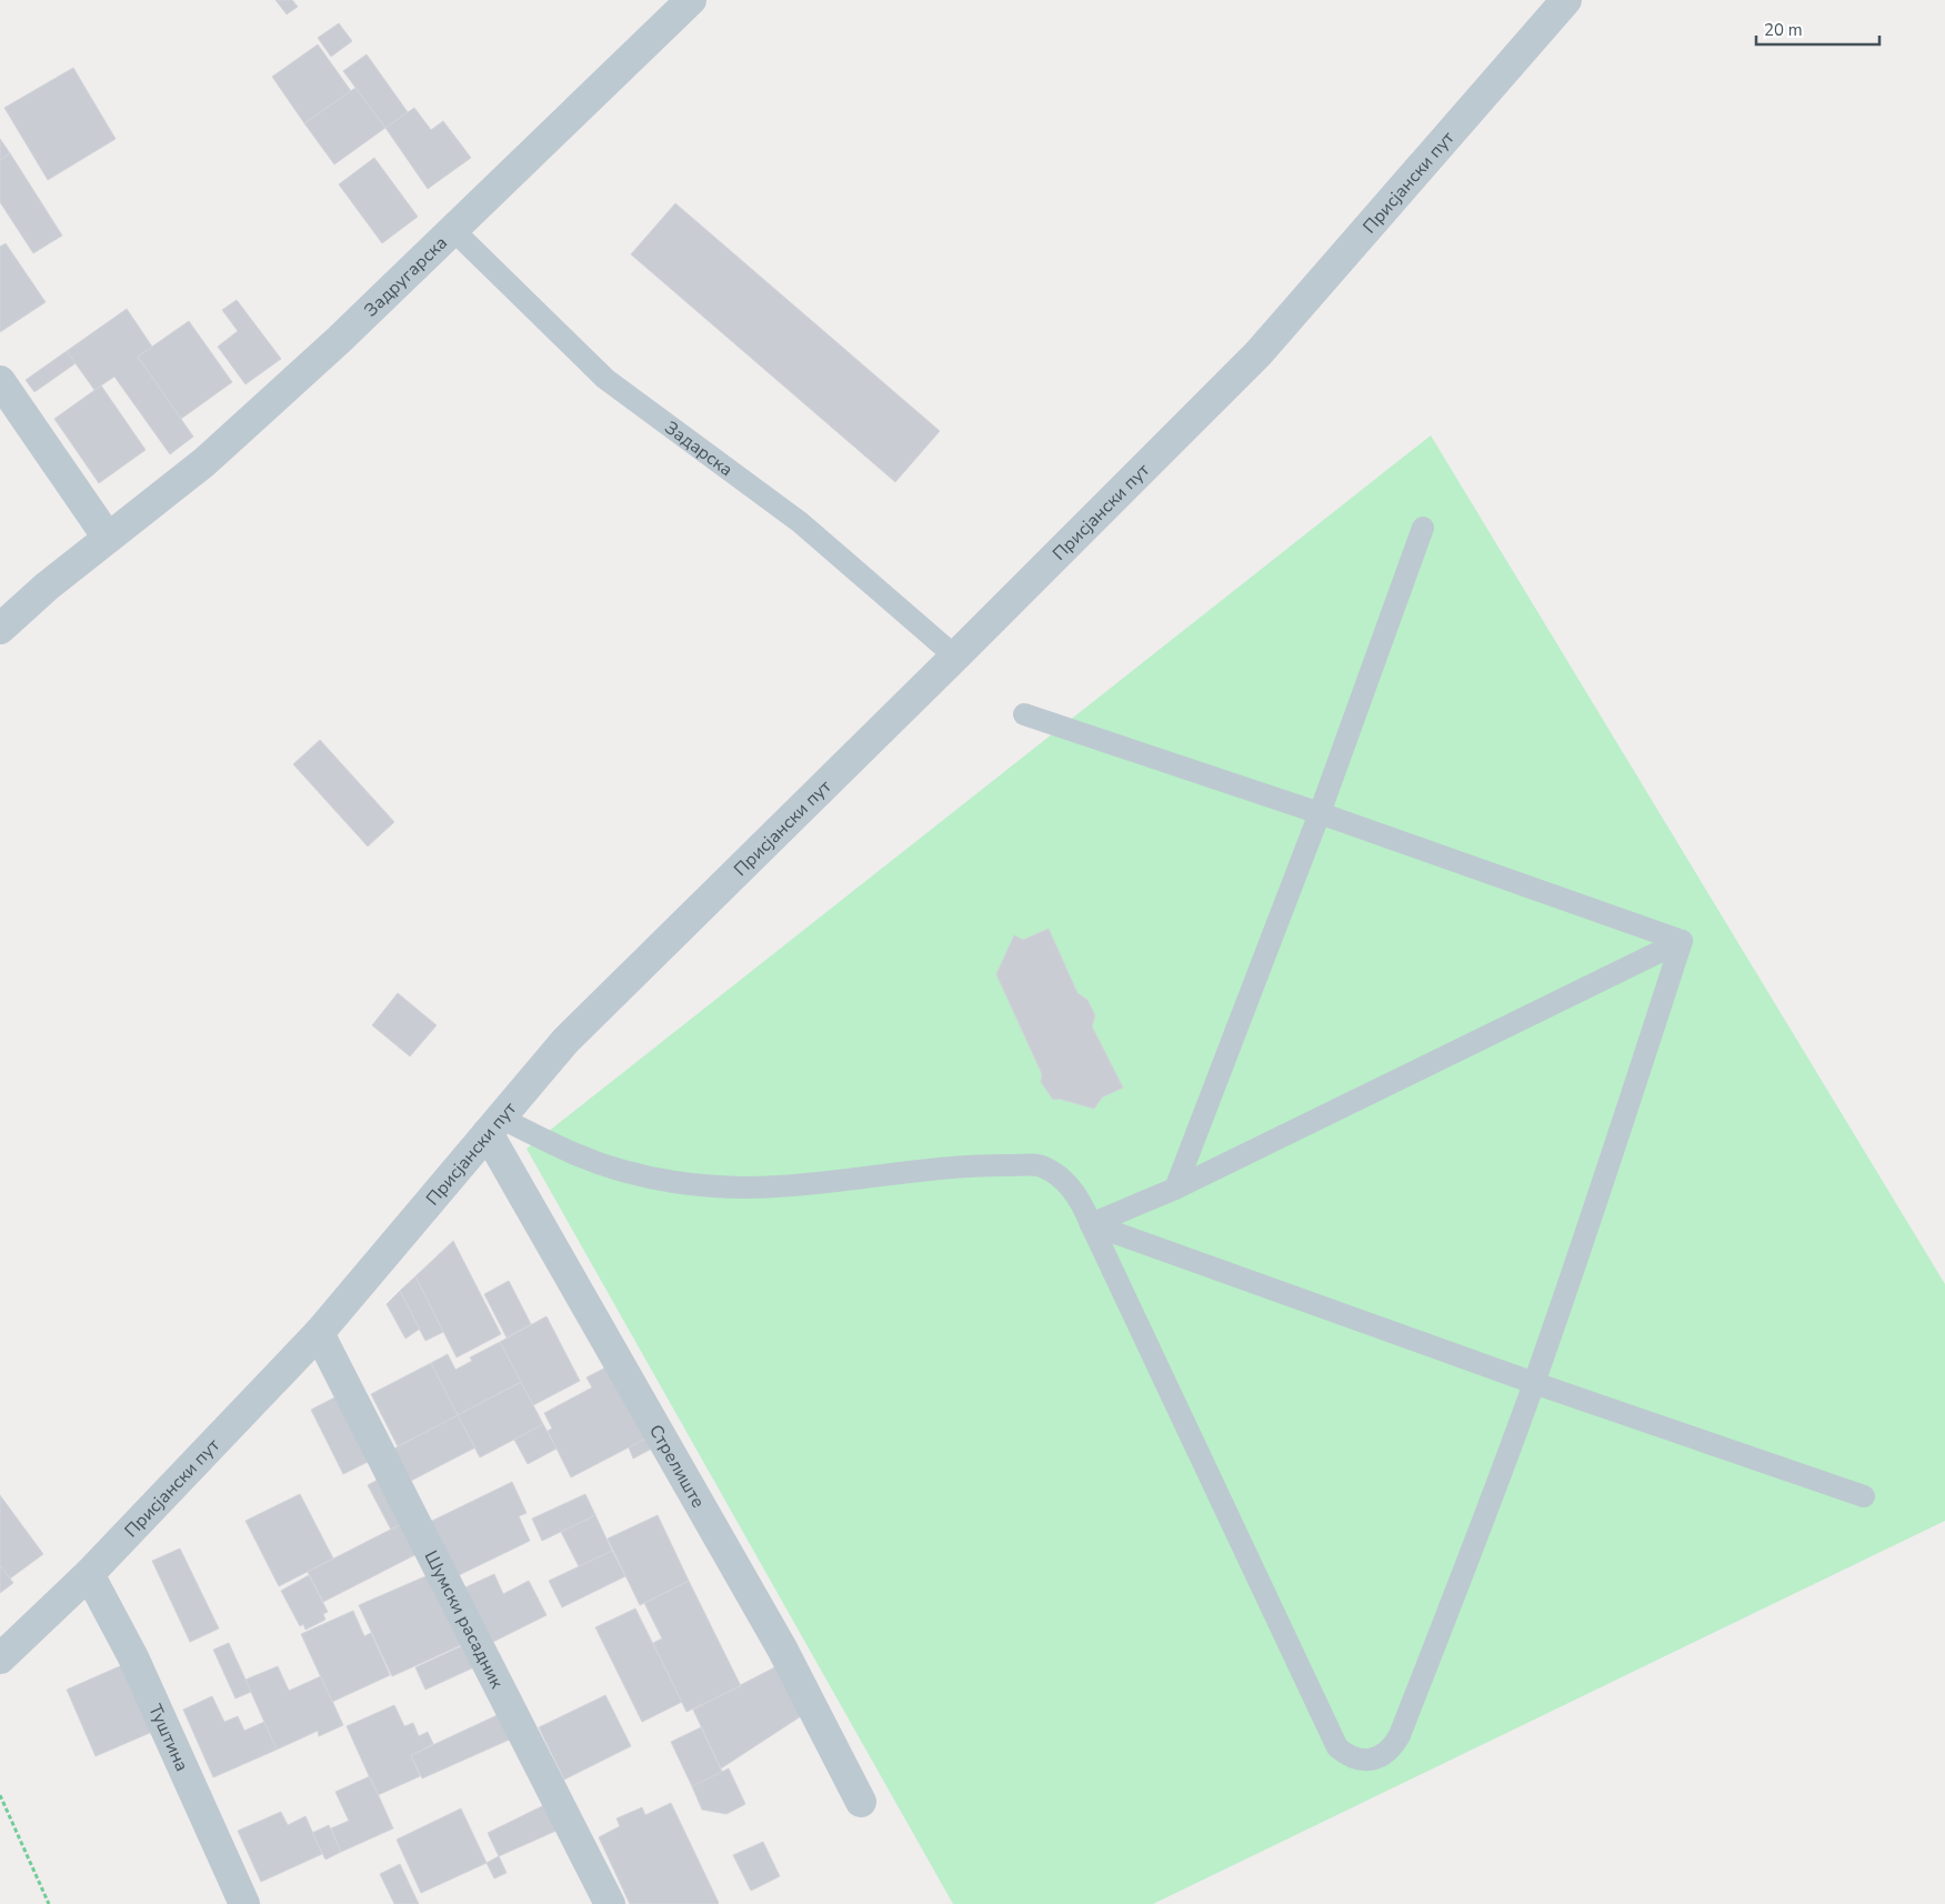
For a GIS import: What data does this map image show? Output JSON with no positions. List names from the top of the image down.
{
  "streets": {
    "street": [
      "Присјански пут",
      "Задругарска",
      "Стрелиште",
      "Шумски расадник",
      "Туштина"
    ],
    "lane": ["Задарска"]
  },
  "crossings": [
    ["Присјански пут", "Задарска"],
    ["Присјански пут", "Стрелиште"],
    ["Присјански пут", "Шумски расадник"],
    ["Присјански пут", "Туштина"],
    ["Задругарска", "Задарска"]
  ],
  "scale_bar": "20 m"
}
